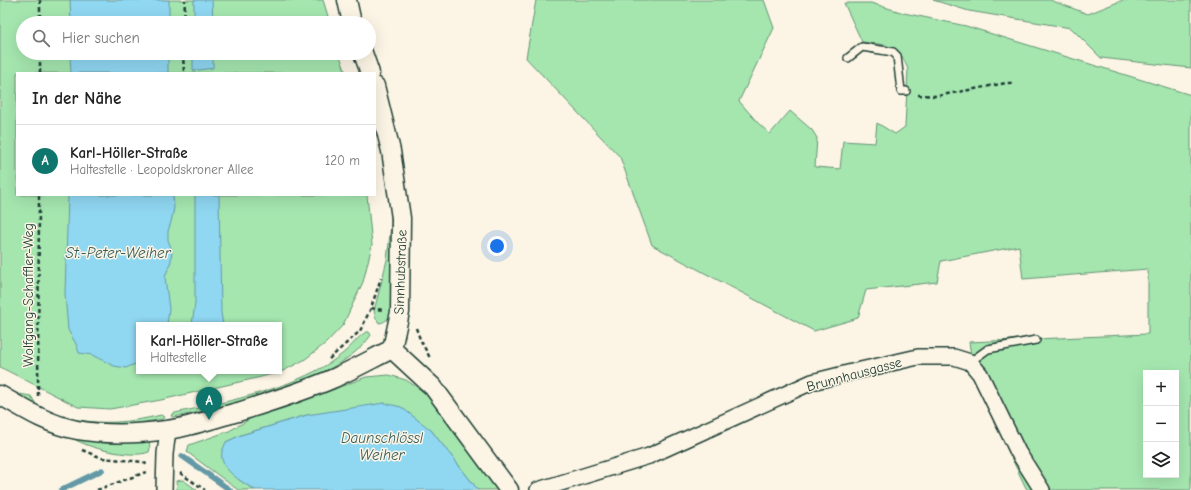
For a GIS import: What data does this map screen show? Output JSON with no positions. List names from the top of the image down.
{
  "streets": {
    "street": ["Sinnhubstraße", "Brunnhausgasse"],
    "path": ["Wolfgang-Schaffler-Weg"]
  },
  "water": ["St.-Peter-Weiher", "Daunschlössl Weiher"],
  "page": {
    "search": "Hier suchen",
    "heading": "In der Nähe",
    "list": [
      {
        "mark": "A",
        "name": "Karl-Höller-Straße",
        "note": "Haltestelle · Leopoldskroner Allee",
        "value": "120 m"
      }
    ],
    "popup": ["Karl-Höller-Straße", "Haltestelle"],
    "map_buttons": ["+", "−"],
    "pins": "A"
  }
}
